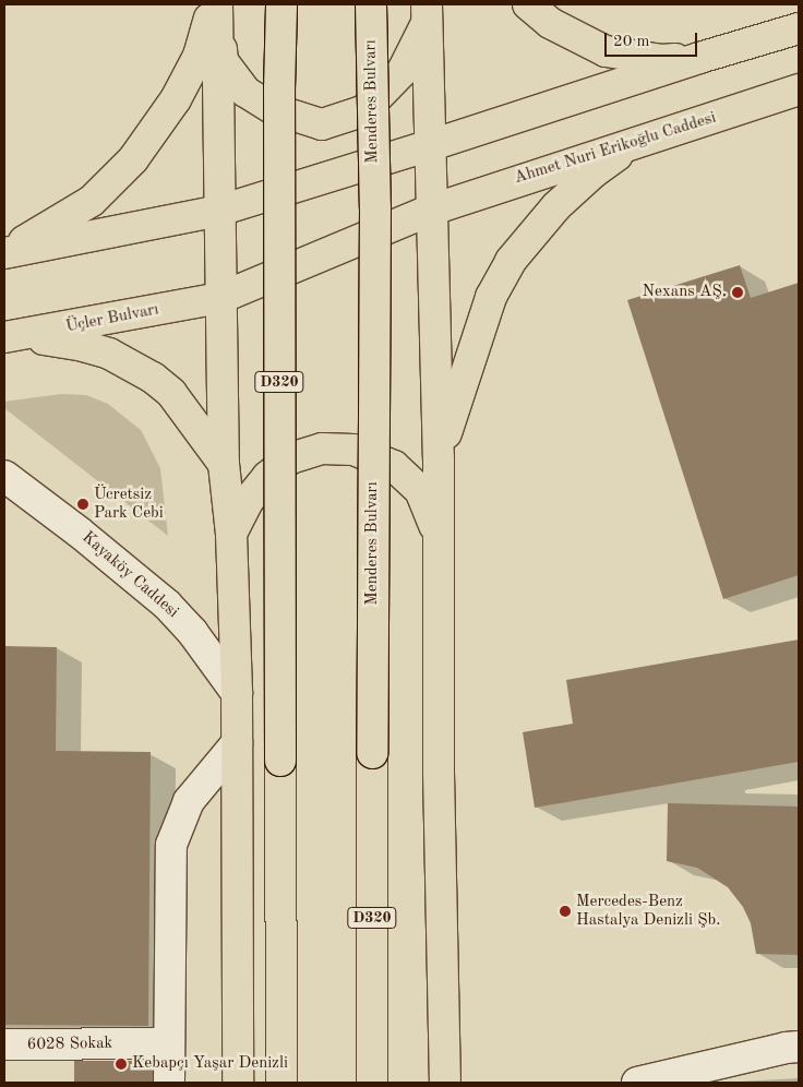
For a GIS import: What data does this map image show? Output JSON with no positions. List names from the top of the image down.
{
  "streets": {
    "main road": [
      "Menderes Bulvarı",
      "Ahmet Nuri Erikoğlu Caddesi",
      "Üçler Bulvarı",
      "D320"
    ],
    "street": ["Kayaköy Caddesi", "6028 Sokak"]
  },
  "crossings": [
    ["Ahmet Nuri Erikoğlu Caddesi", "Üçler Bulvarı"]
  ],
  "places": [
    "Nexans AŞ.",
    "Ücretsiz Park Cebi",
    "Mercedes-Benz Hastalya Denizli Şb.",
    "Kebapçı Yaşar Denizli"
  ],
  "scale_bar": "20 m"
}
